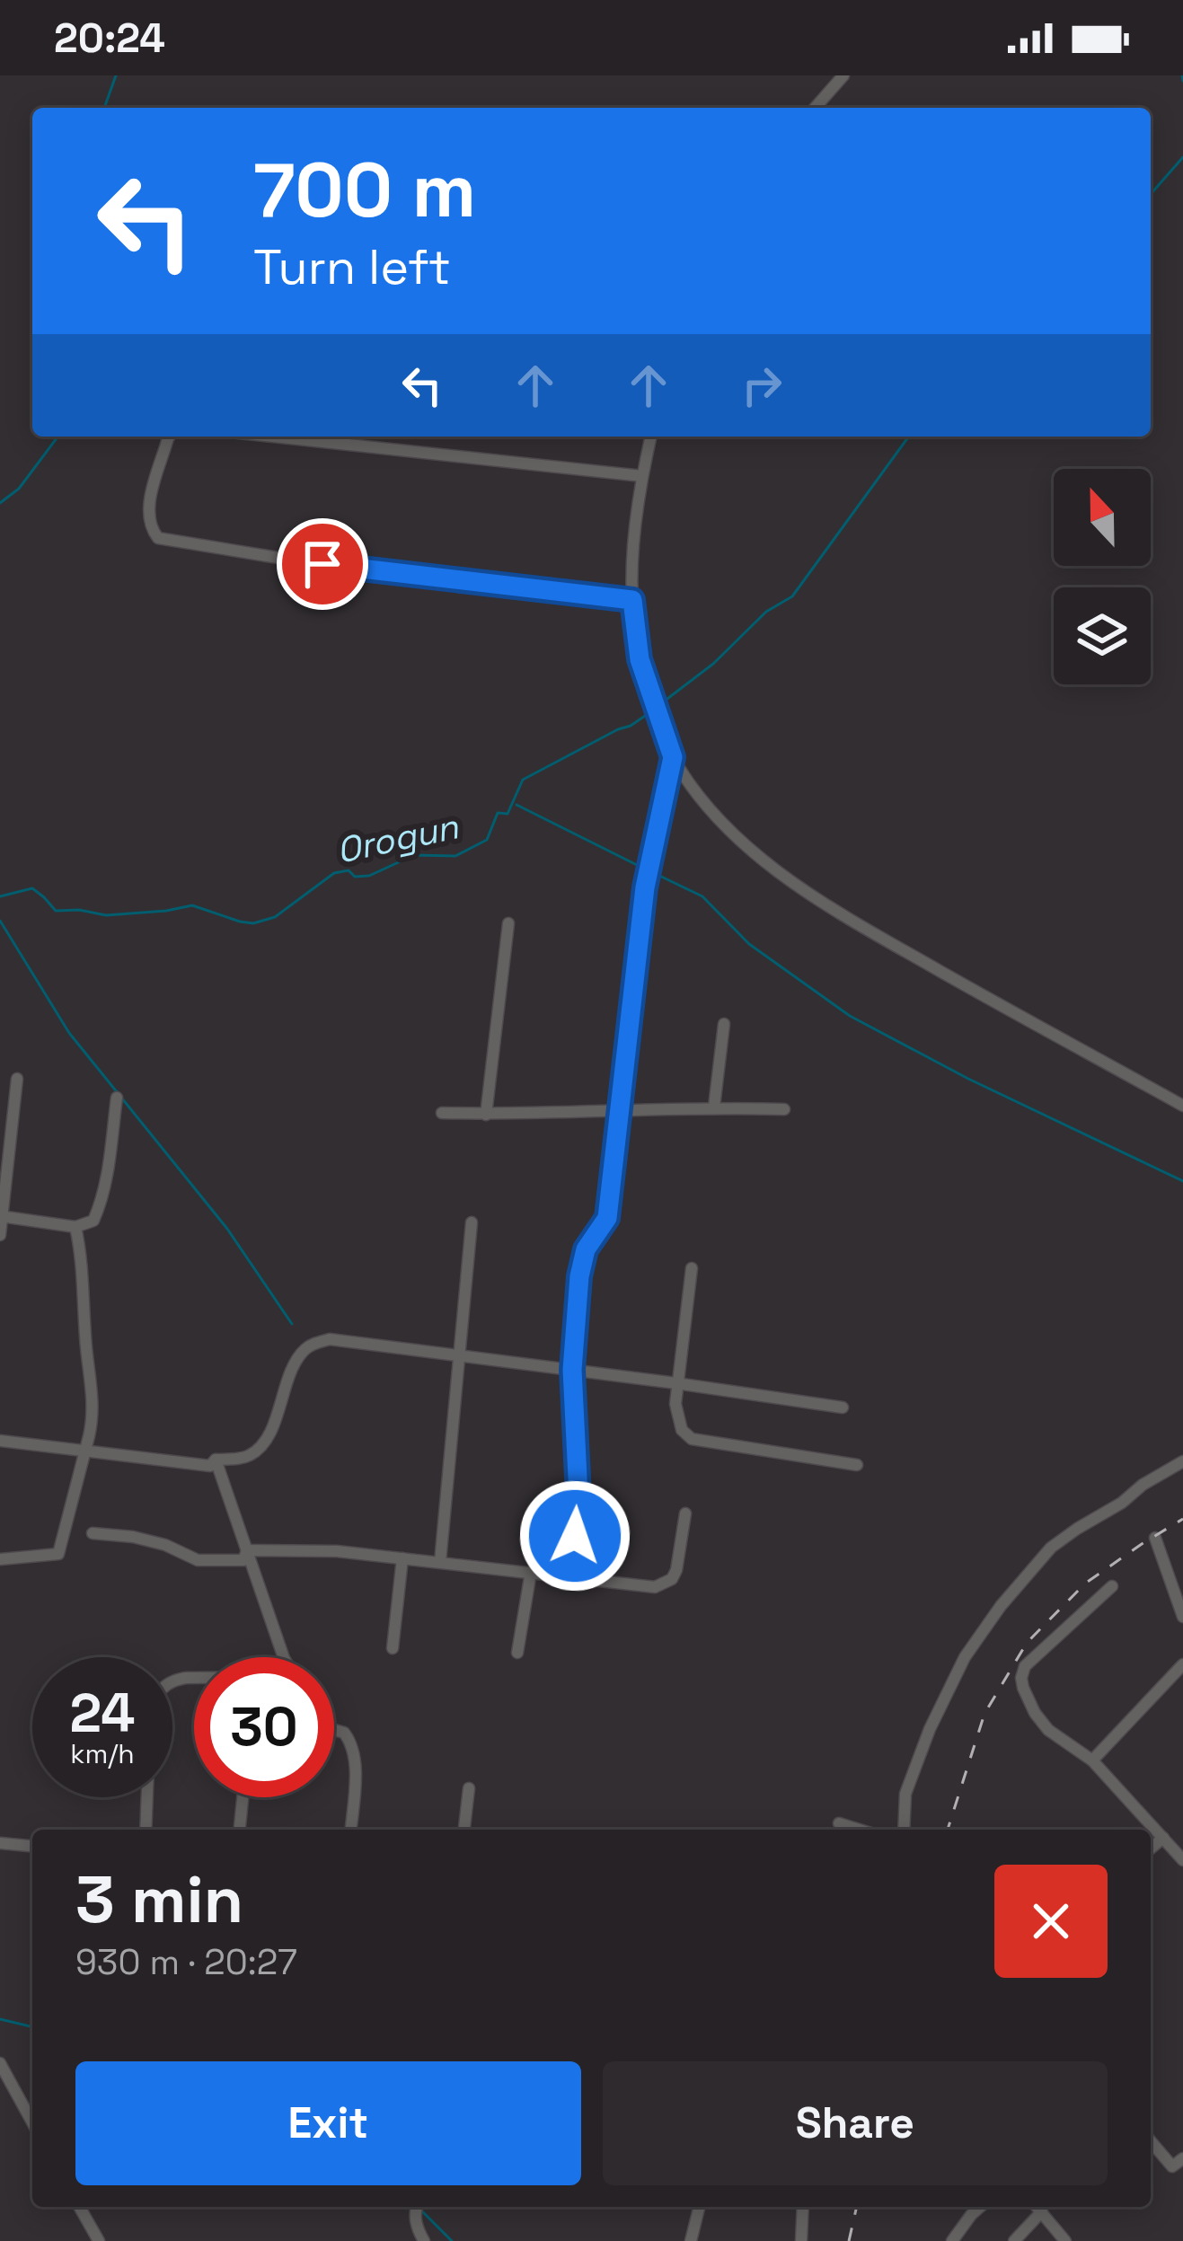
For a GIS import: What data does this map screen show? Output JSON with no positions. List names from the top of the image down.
{
  "water": ["Orogun"],
  "north": "top",
  "page": {
    "status": "20:24",
    "turn": ["700 m", "Turn left"],
    "speed": "24 km/h",
    "limit": "30",
    "heading": ["3 min", "930 m · 20:27"],
    "buttons": ["Exit", "Share"]
  }
}
